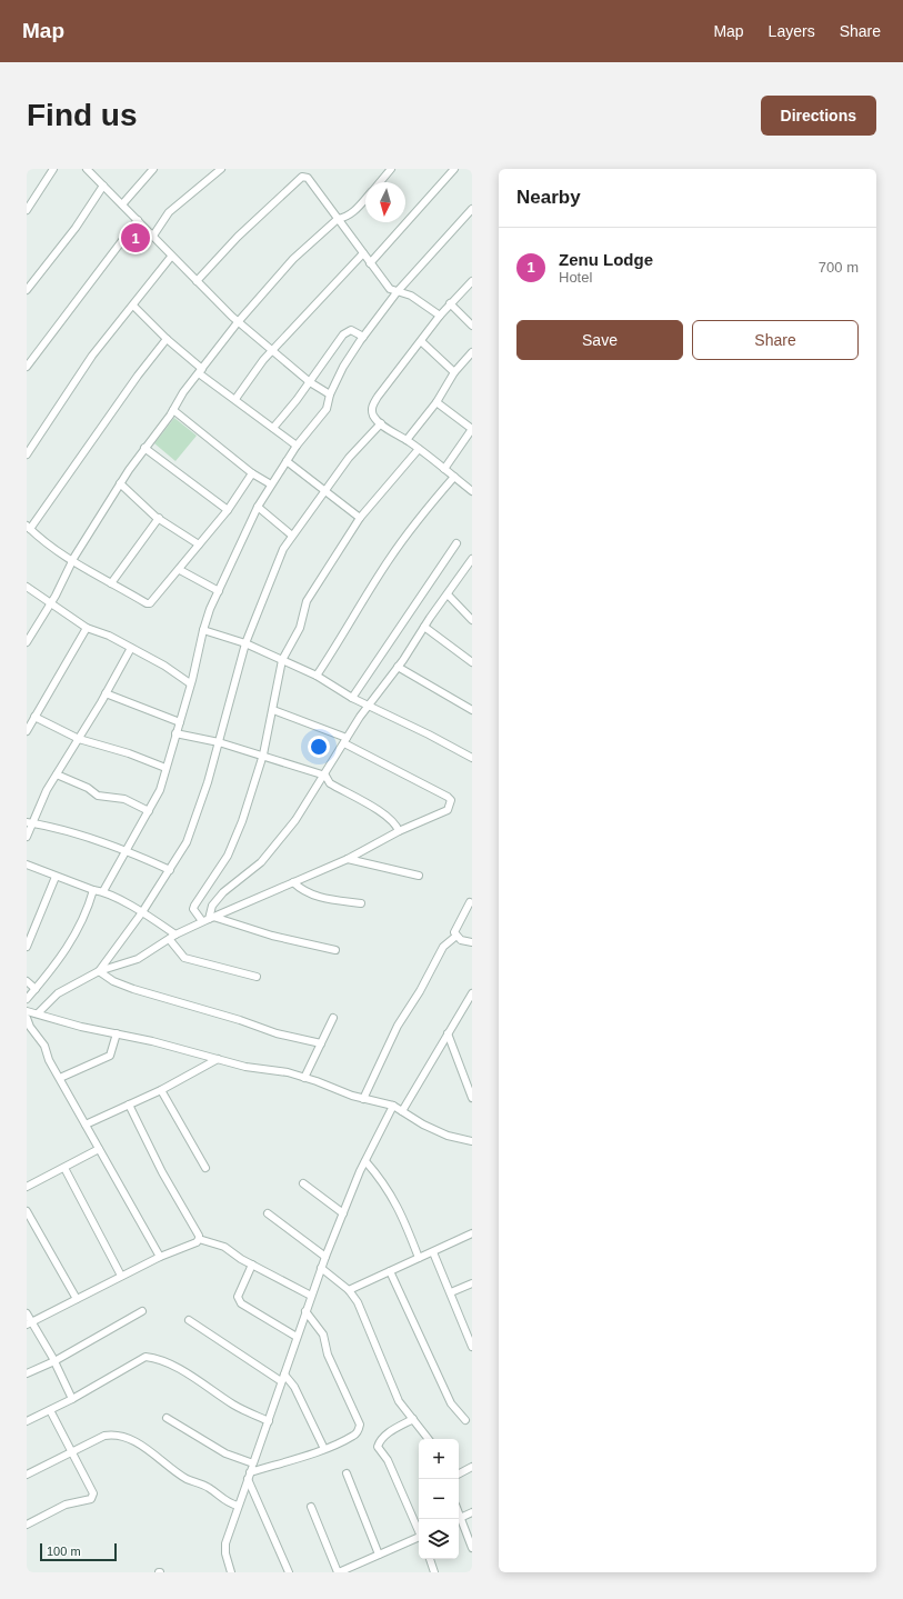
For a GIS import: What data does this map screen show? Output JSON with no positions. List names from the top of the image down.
{
  "scale_bar": "100 m",
  "north": "bottom",
  "page": {
    "header": "Map",
    "nav": ["Map", "Layers", "Share"],
    "buttons": [
      "Directions",
      ["Save", "Share"]
    ],
    "title": "Find us",
    "heading": "Nearby",
    "pins": "1",
    "list": [
      {
        "mark": "1",
        "name": "Zenu Lodge",
        "note": "Hotel",
        "value": "700 m"
      }
    ],
    "map_buttons": ["+", "−"],
    "scale": "100 m"
  }
}
